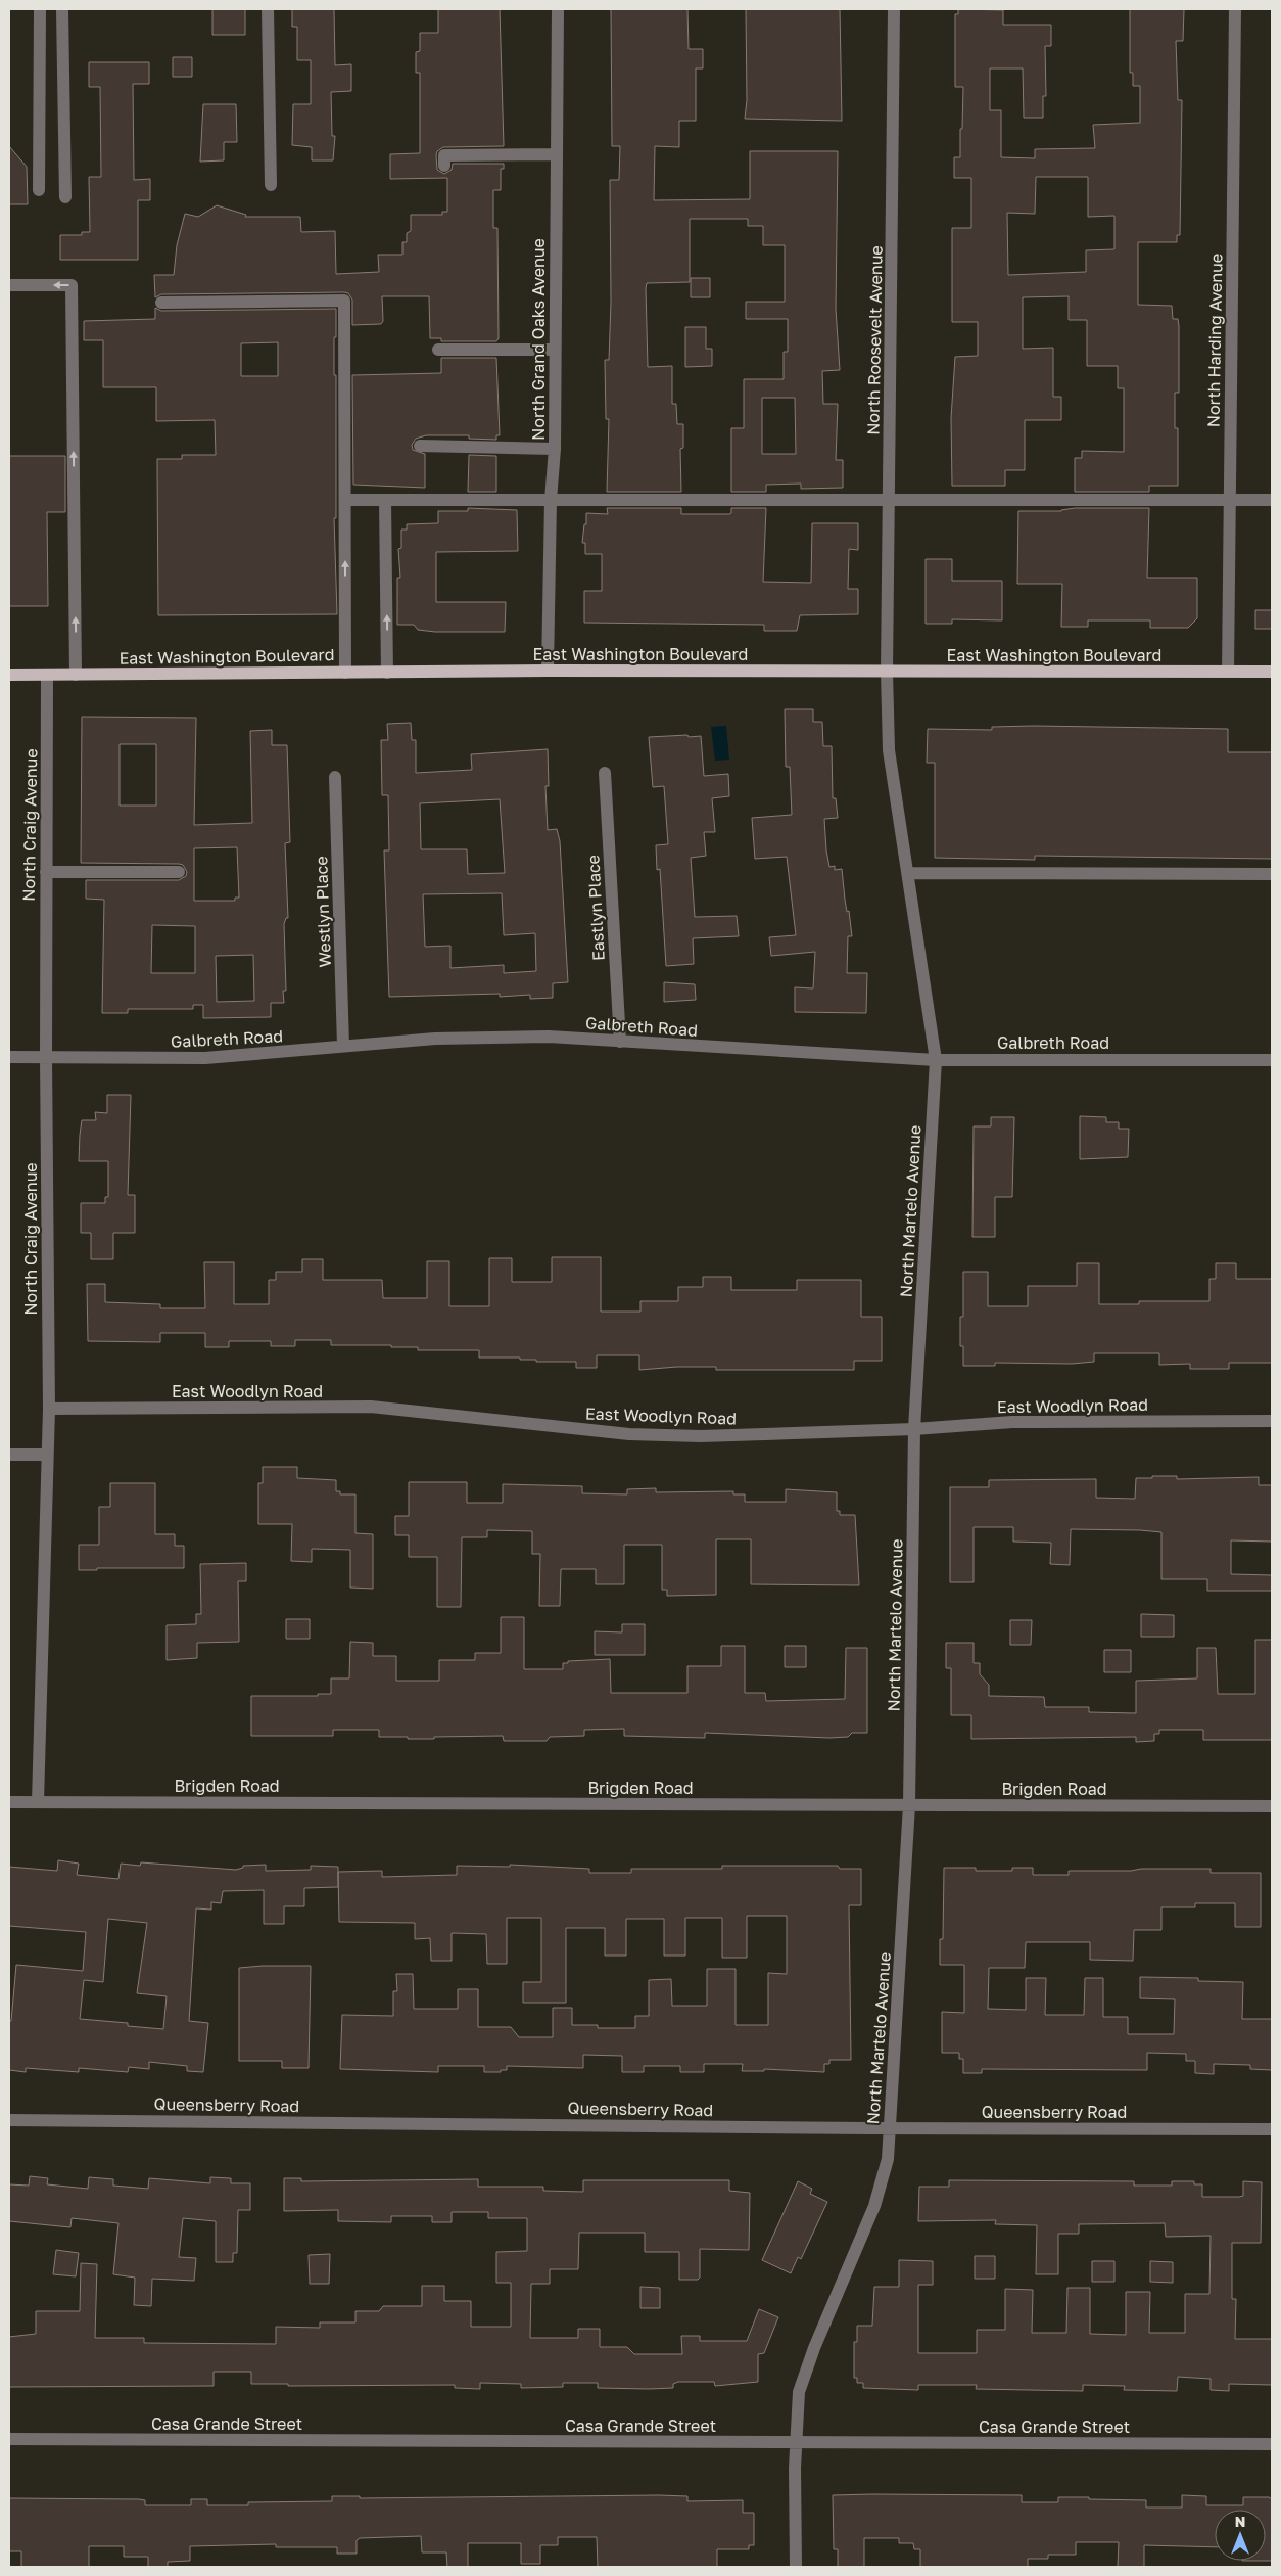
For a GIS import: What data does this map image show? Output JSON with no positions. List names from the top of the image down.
{
  "streets": {
    "main road": ["East Washington Boulevard"],
    "street": [
      "North Grand Oaks Avenue",
      "North Roosevelt Avenue",
      "North Harding Avenue",
      "North Craig Avenue",
      "Eastlyn Place",
      "Westlyn Place",
      "Galbreth Road",
      "North Martelo Avenue",
      "East Woodlyn Road",
      "Brigden Road",
      "Queensberry Road",
      "Casa Grande Street"
    ]
  },
  "crossings": [
    ["North Grand Oaks Avenue", "East Washington Boulevard"],
    ["North Roosevelt Avenue", "East Washington Boulevard"],
    ["North Roosevelt Avenue", "North Martelo Avenue"],
    ["North Harding Avenue", "East Washington Boulevard"],
    ["East Washington Boulevard", "North Craig Avenue"],
    ["East Washington Boulevard", "North Martelo Avenue"],
    ["North Craig Avenue", "Galbreth Road"],
    ["North Craig Avenue", "East Woodlyn Road"],
    ["North Craig Avenue", "Brigden Road"],
    ["Eastlyn Place", "Galbreth Road"],
    ["Westlyn Place", "Galbreth Road"],
    ["Galbreth Road", "North Martelo Avenue"],
    ["North Martelo Avenue", "East Woodlyn Road"],
    ["North Martelo Avenue", "Brigden Road"],
    ["North Martelo Avenue", "Queensberry Road"],
    ["North Martelo Avenue", "Casa Grande Street"]
  ],
  "north": "top"
}
